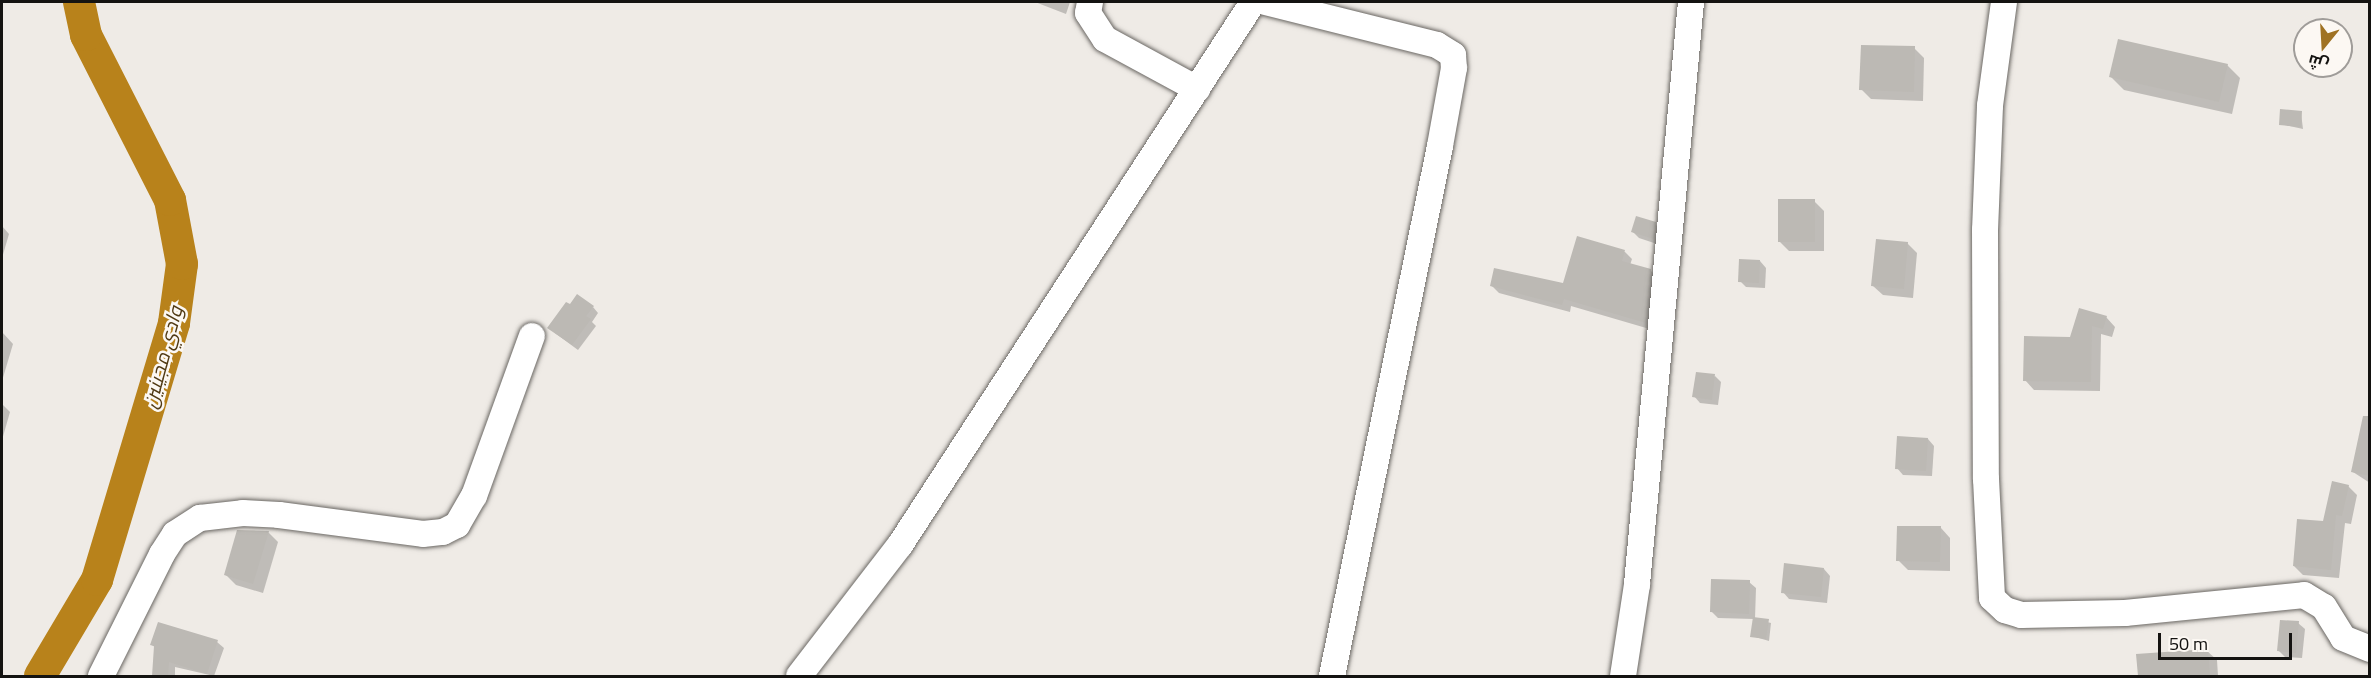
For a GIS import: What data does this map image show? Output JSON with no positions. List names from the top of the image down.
{
  "water": ["وادي مجينين"],
  "scale_bar": "50 m",
  "north": "bottom"
}
